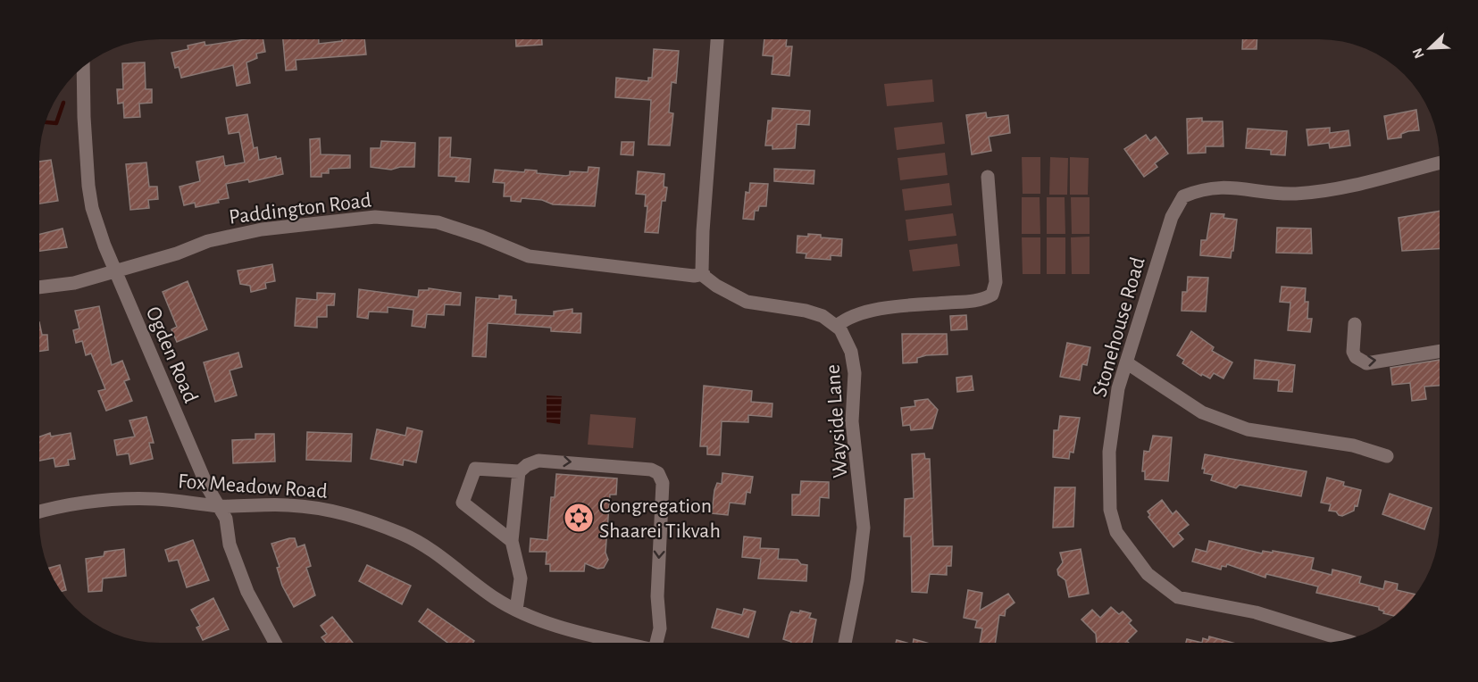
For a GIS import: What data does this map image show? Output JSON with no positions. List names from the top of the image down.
{
  "streets": {
    "street": [
      "Paddington Road",
      "Stonehouse Road",
      "Ogden Road",
      "Wayside Lane",
      "Fox Meadow Road"
    ]
  },
  "crossings": [
    ["Paddington Road", "Ogden Road"],
    ["Ogden Road", "Fox Meadow Road"]
  ],
  "places": {
    "synagogue": ["Congregation Shaarei Tikvah"]
  },
  "north": "bottom left"
}
